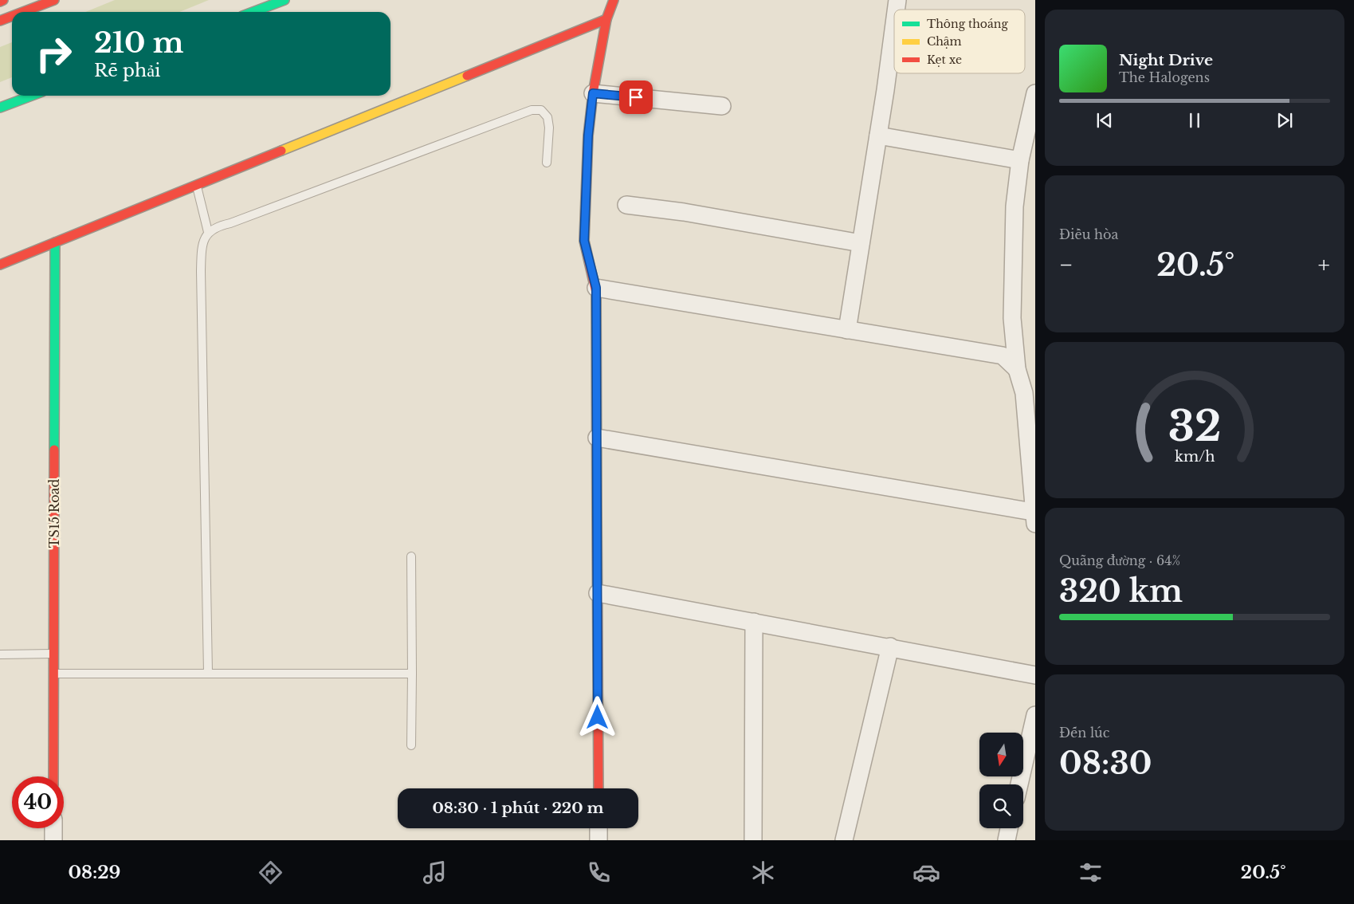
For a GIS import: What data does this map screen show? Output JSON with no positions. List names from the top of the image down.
{
  "streets": {
    "main road": ["TS15 Road"]
  },
  "legend": ["Thông thoáng", "Chậm", "Kẹt xe"],
  "north": "bottom",
  "page": {
    "turn": ["210 m", "Rẽ phải"],
    "song": ["Night Drive", "The Halogens"],
    "tile": [
      "Điều hòa",
      ["Quãng đường · 64%", "320 km"],
      ["Đến lúc", "08:30"]
    ],
    "heat": ["−", "20.5°", "+"],
    "limit": "40",
    "trip": "08:30 · 1 phút · 220 m",
    "tabs": ["08:29", "20.5°"],
    "gauge": ["32", "km/h"]
  }
}
